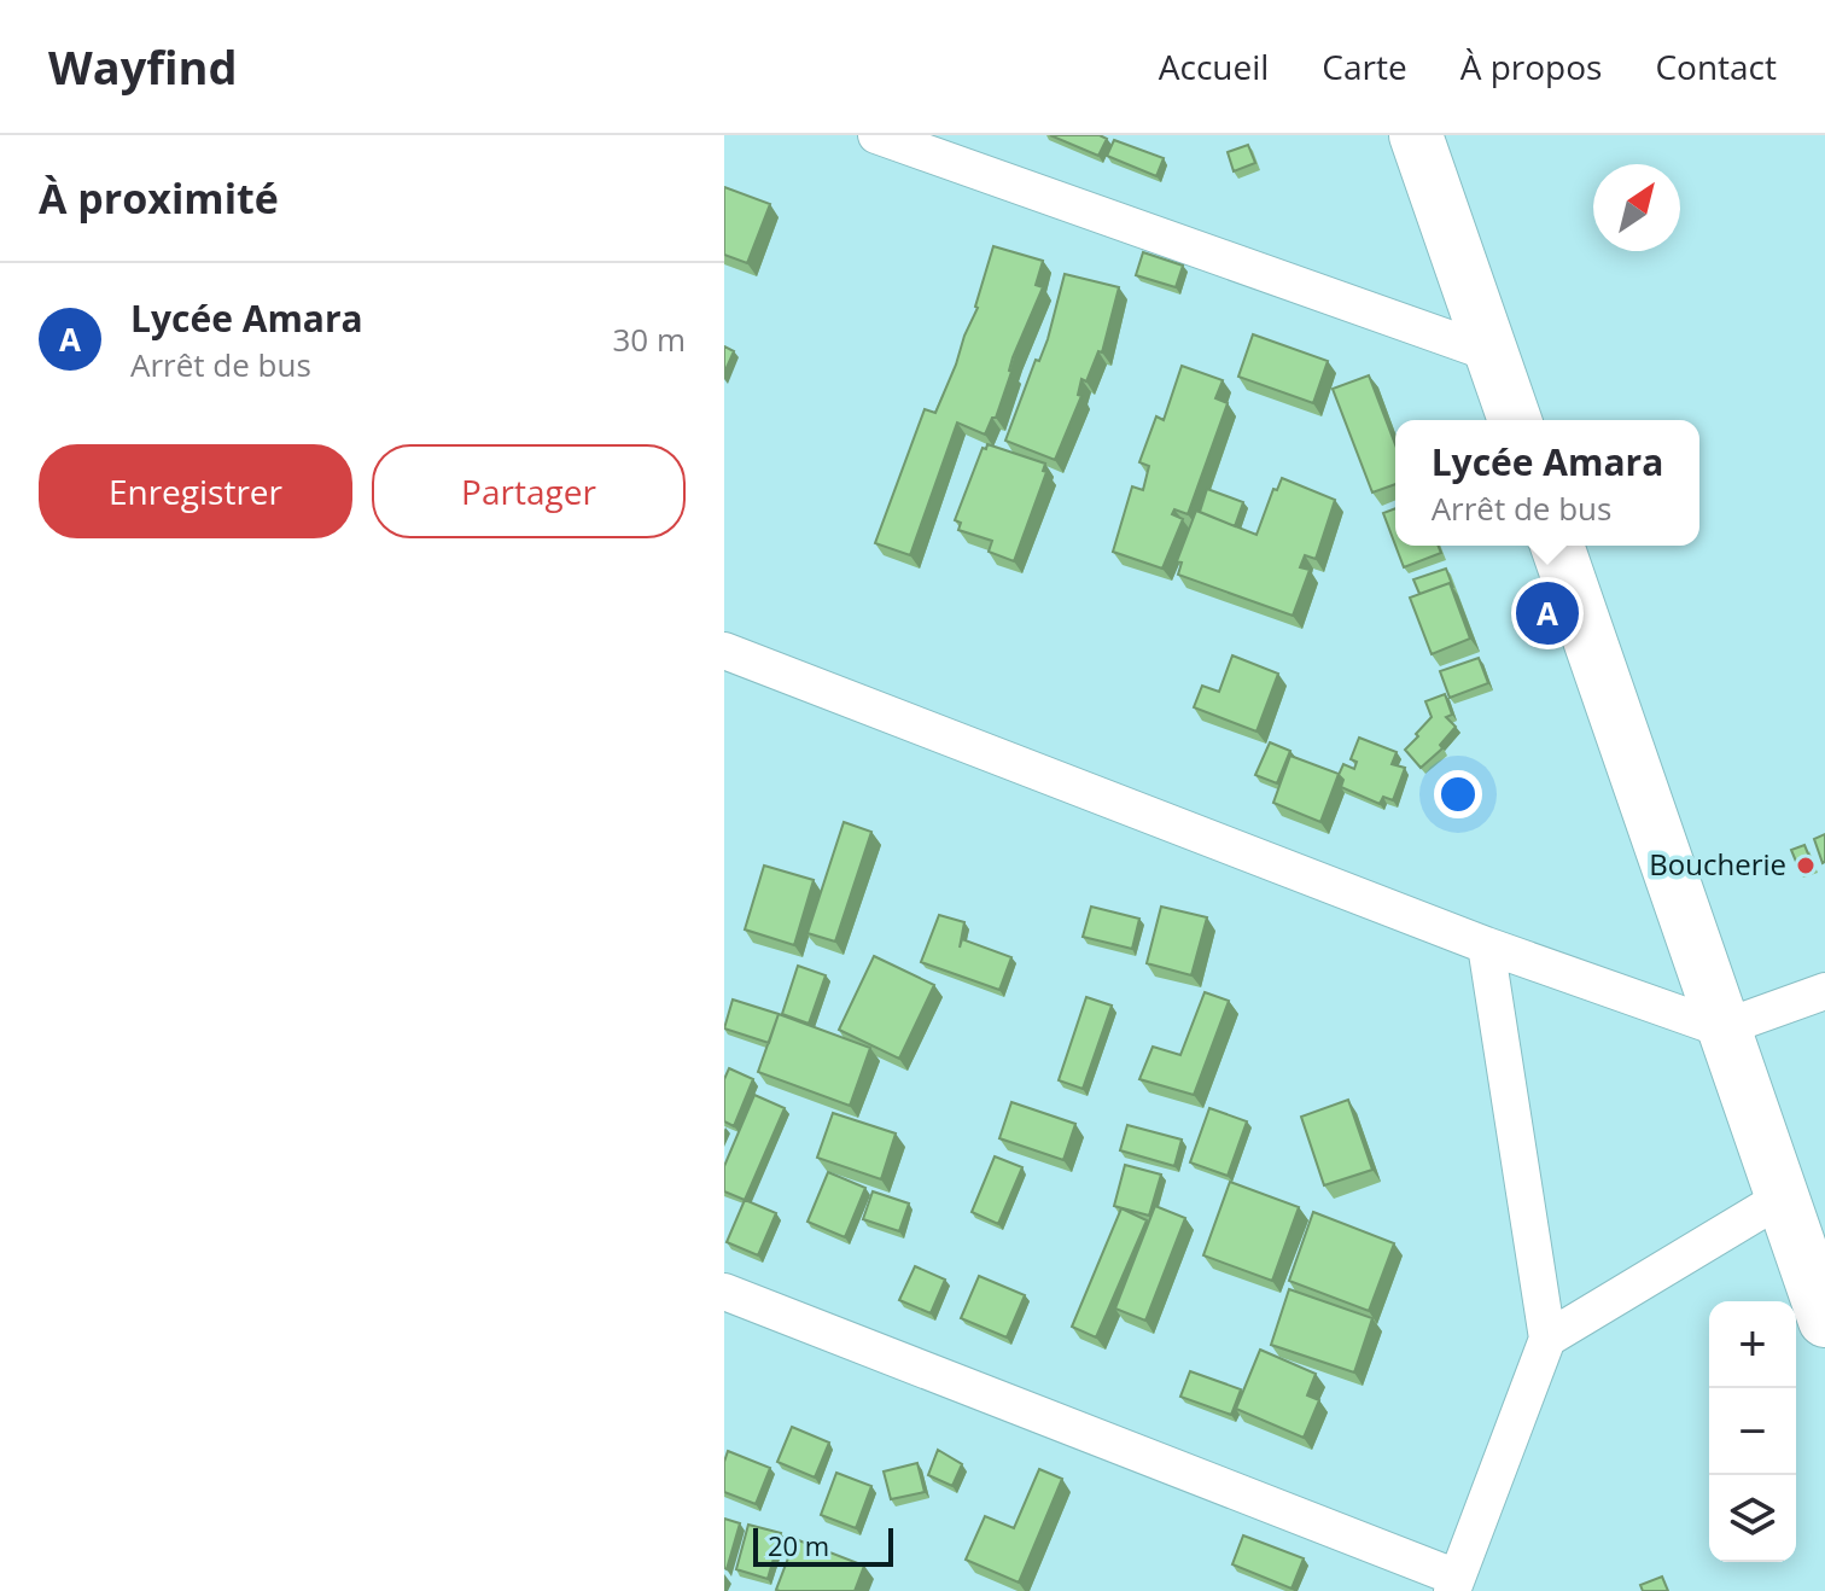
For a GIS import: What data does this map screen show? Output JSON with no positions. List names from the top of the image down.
{
  "places": ["Boucherie"],
  "scale_bar": "20 m",
  "north": "top right",
  "page": {
    "header": "Wayfind",
    "nav": [
      "Accueil",
      "Carte",
      "À propos",
      "Contact"
    ],
    "heading": "À proximité",
    "list": [
      {
        "mark": "A",
        "name": "Lycée Amara",
        "note": "Arrêt de bus",
        "value": "30 m"
      }
    ],
    "buttons": ["Enregistrer", "Partager"],
    "popup": ["Lycée Amara", "Arrêt de bus"],
    "pins": "A",
    "map_buttons": ["+", "−"],
    "scale": "20 m"
  }
}
